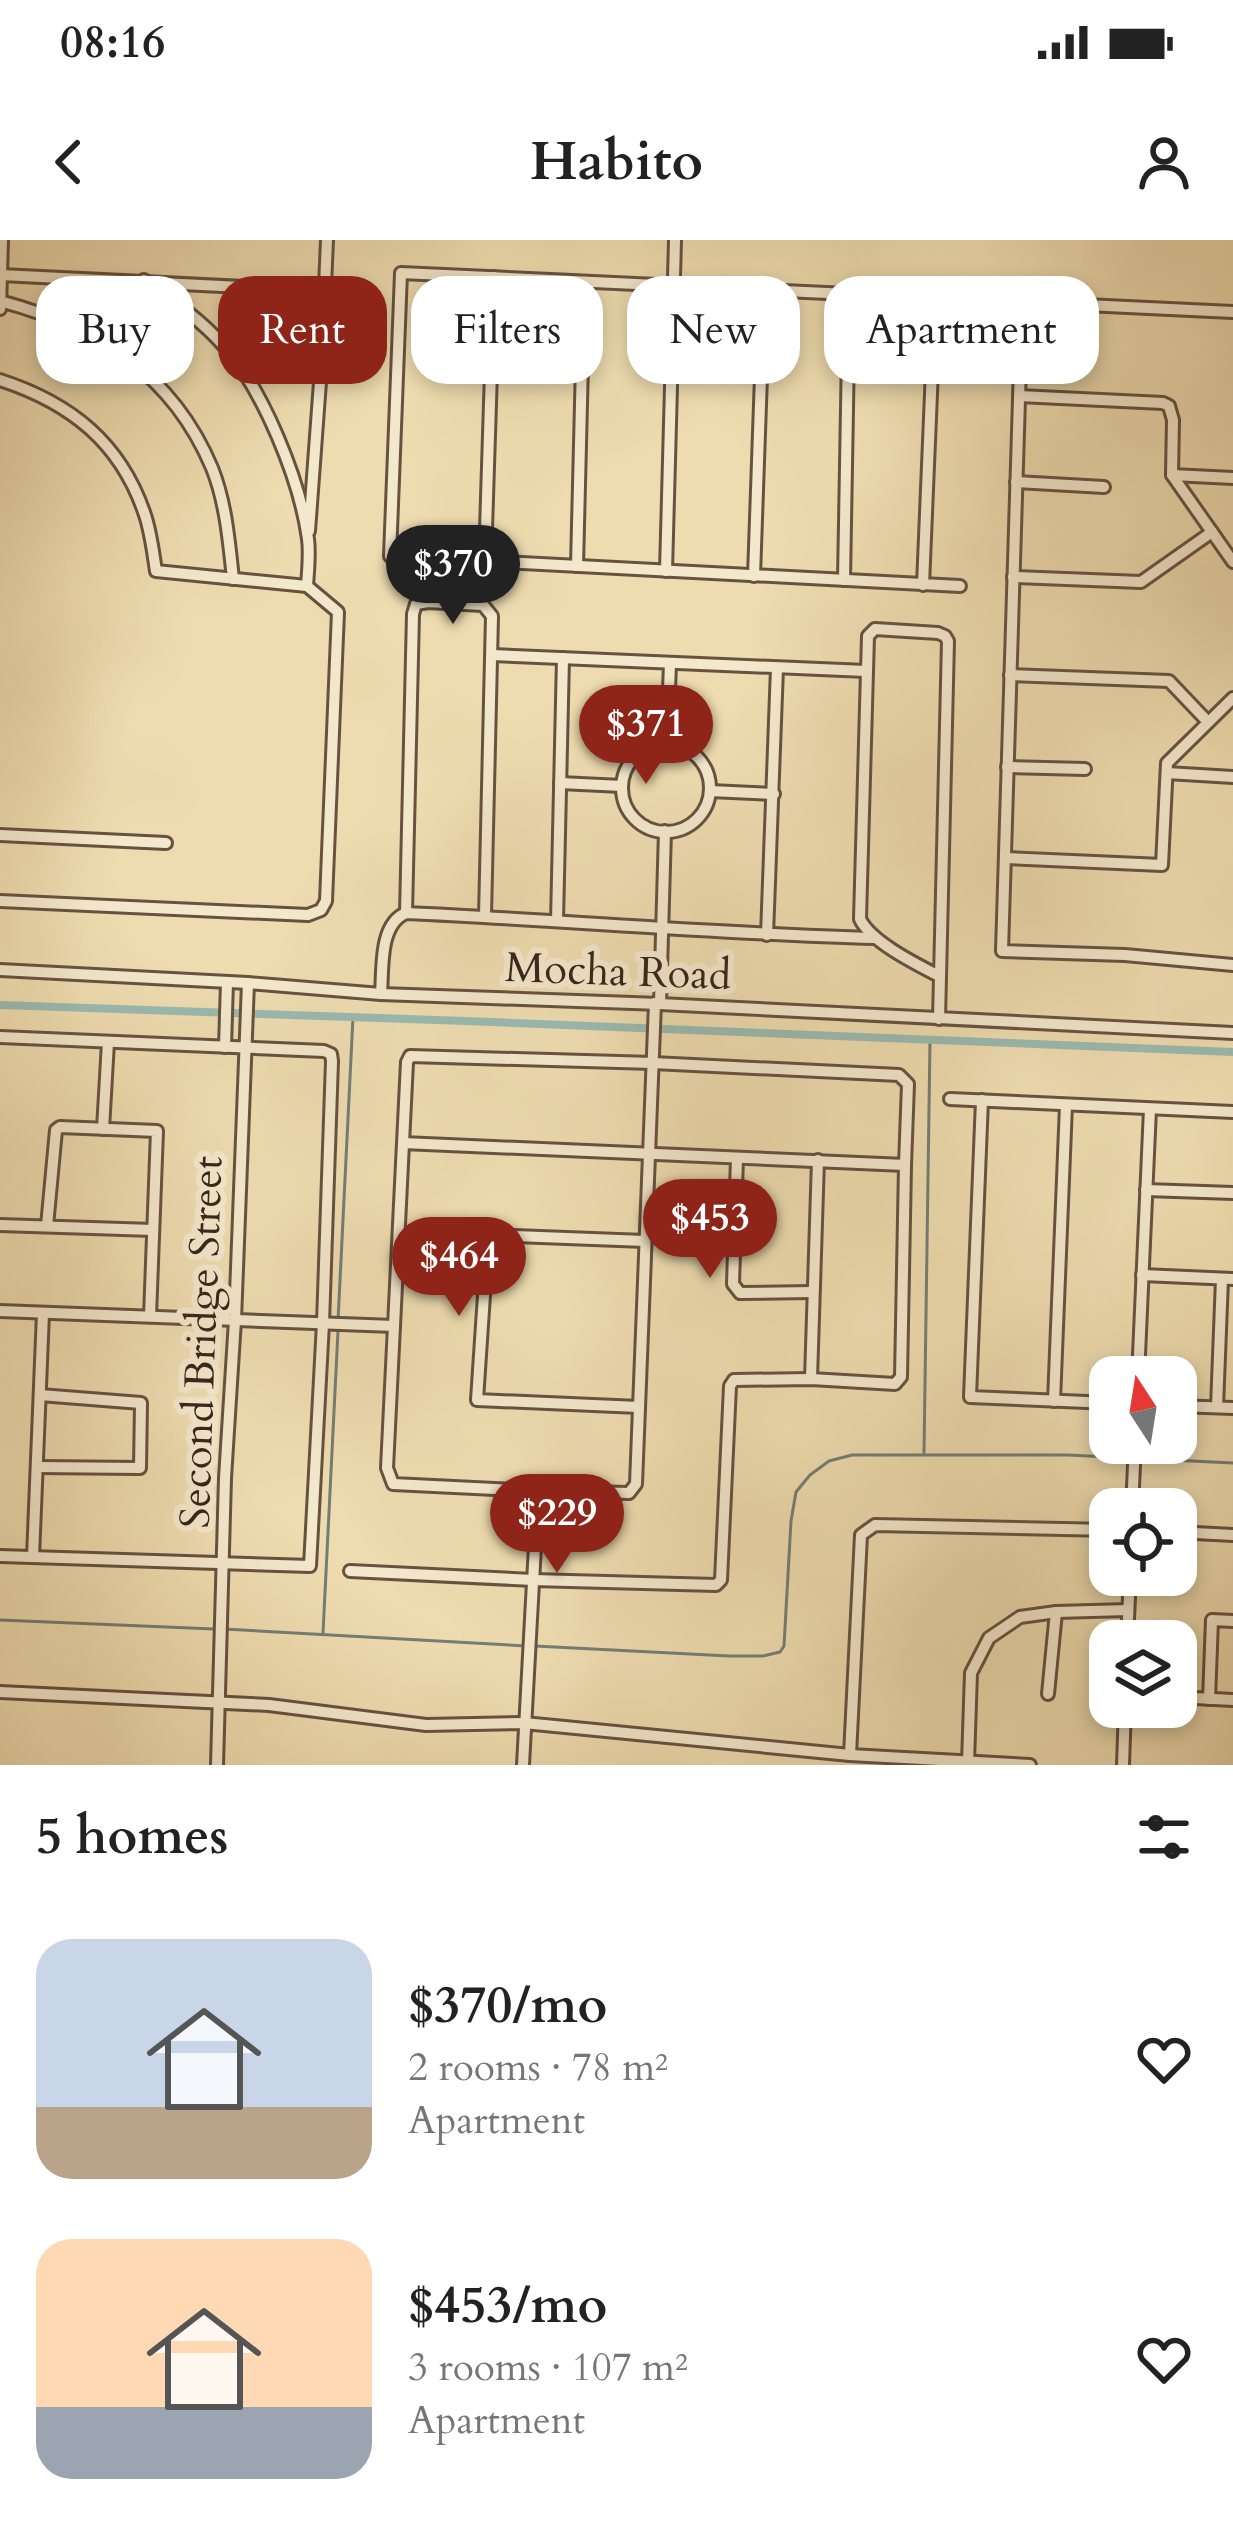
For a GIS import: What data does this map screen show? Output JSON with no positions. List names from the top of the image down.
{
  "streets": {
    "street": ["Mocha Road", "Second Bridge Street"]
  },
  "crossings": [
    ["Mocha Road", "Second Bridge Street"]
  ],
  "north": "top",
  "page": {
    "status": "08:16",
    "header": "Habito",
    "chip": [
      "Buy",
      "Rent",
      "Filters",
      "New",
      "Apartment"
    ],
    "price": [
      "$370",
      "$371",
      "$453",
      "$464",
      "$229"
    ],
    "heading": "5 homes",
    "list": [
      {
        "name": "$370/mo",
        "note": "2 rooms · 78 m² · Apartment"
      },
      {
        "name": "$453/mo",
        "note": "3 rooms · 107 m² · Apartment"
      }
    ]
  }
}
